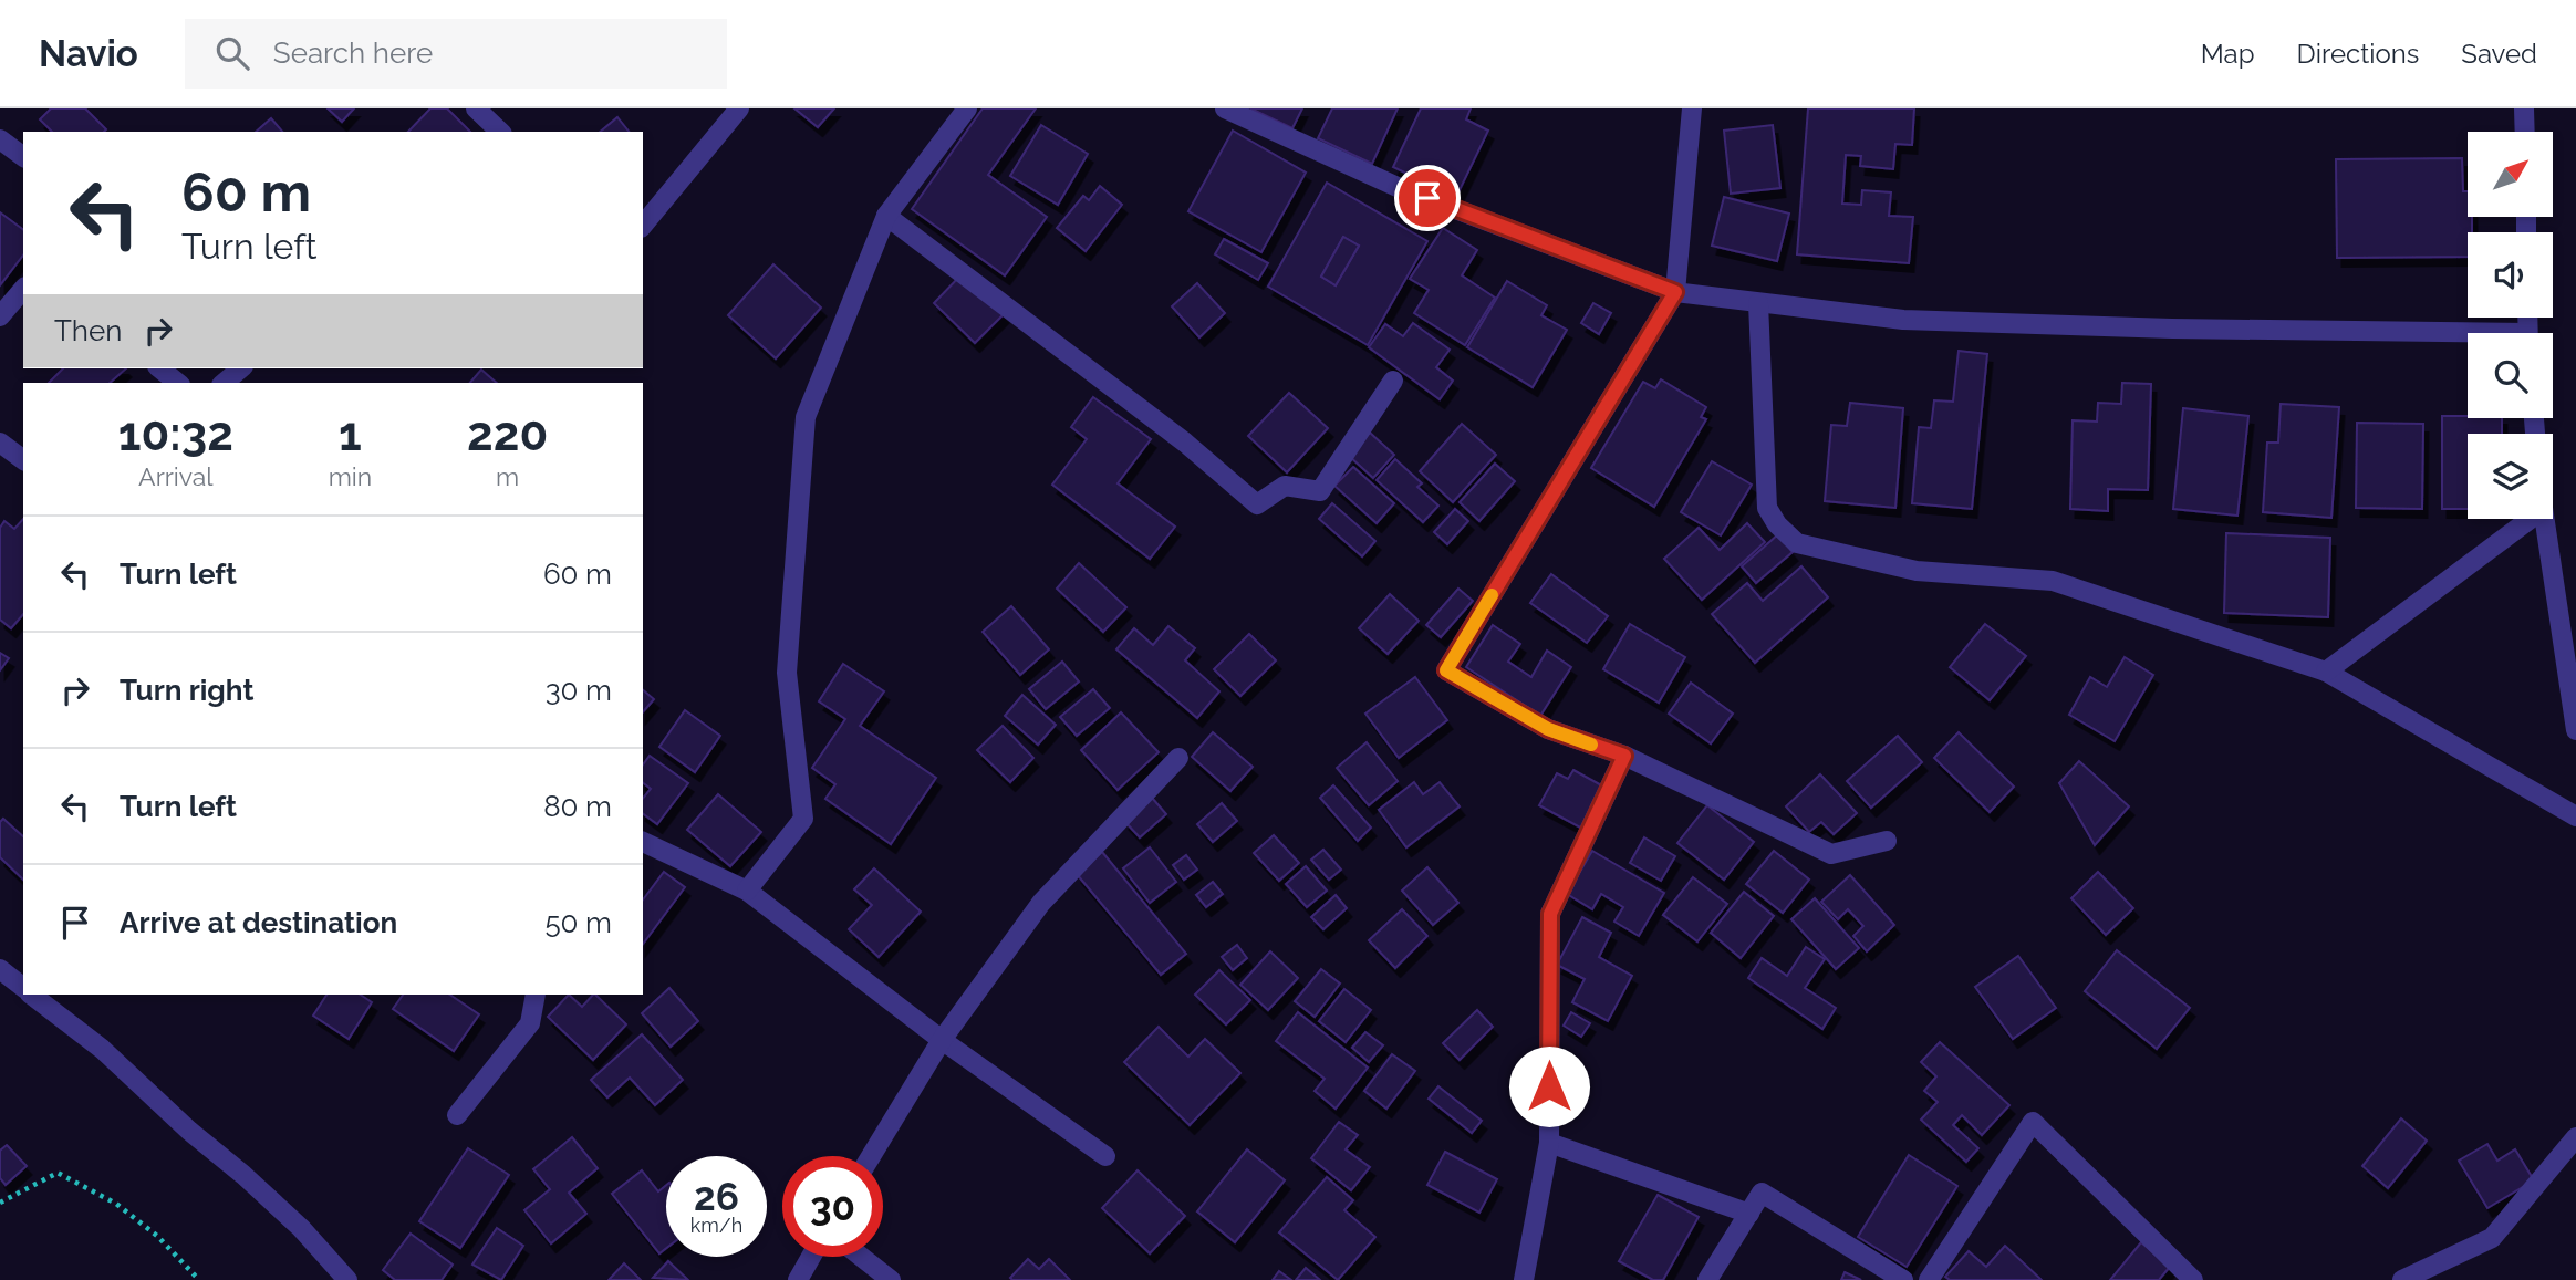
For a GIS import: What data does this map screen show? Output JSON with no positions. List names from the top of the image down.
{
  "north": "top right",
  "page": {
    "header": "Navio",
    "search": "Search here",
    "nav": ["Map", "Directions", "Saved"],
    "turn": ["60 m", "Turn left"],
    "then": "Then",
    "eta": [
      "10:32",
      "Arrival",
      "1",
      "min",
      "220",
      "m"
    ],
    "list": [
      {
        "name": "Turn left",
        "value": "60 m"
      },
      {
        "name": "Turn right",
        "value": "30 m"
      },
      {
        "name": "Turn left",
        "value": "80 m"
      },
      {
        "name": "Arrive at destination",
        "value": "50 m"
      }
    ],
    "speed": "26 km/h",
    "limit": "30"
  }
}
